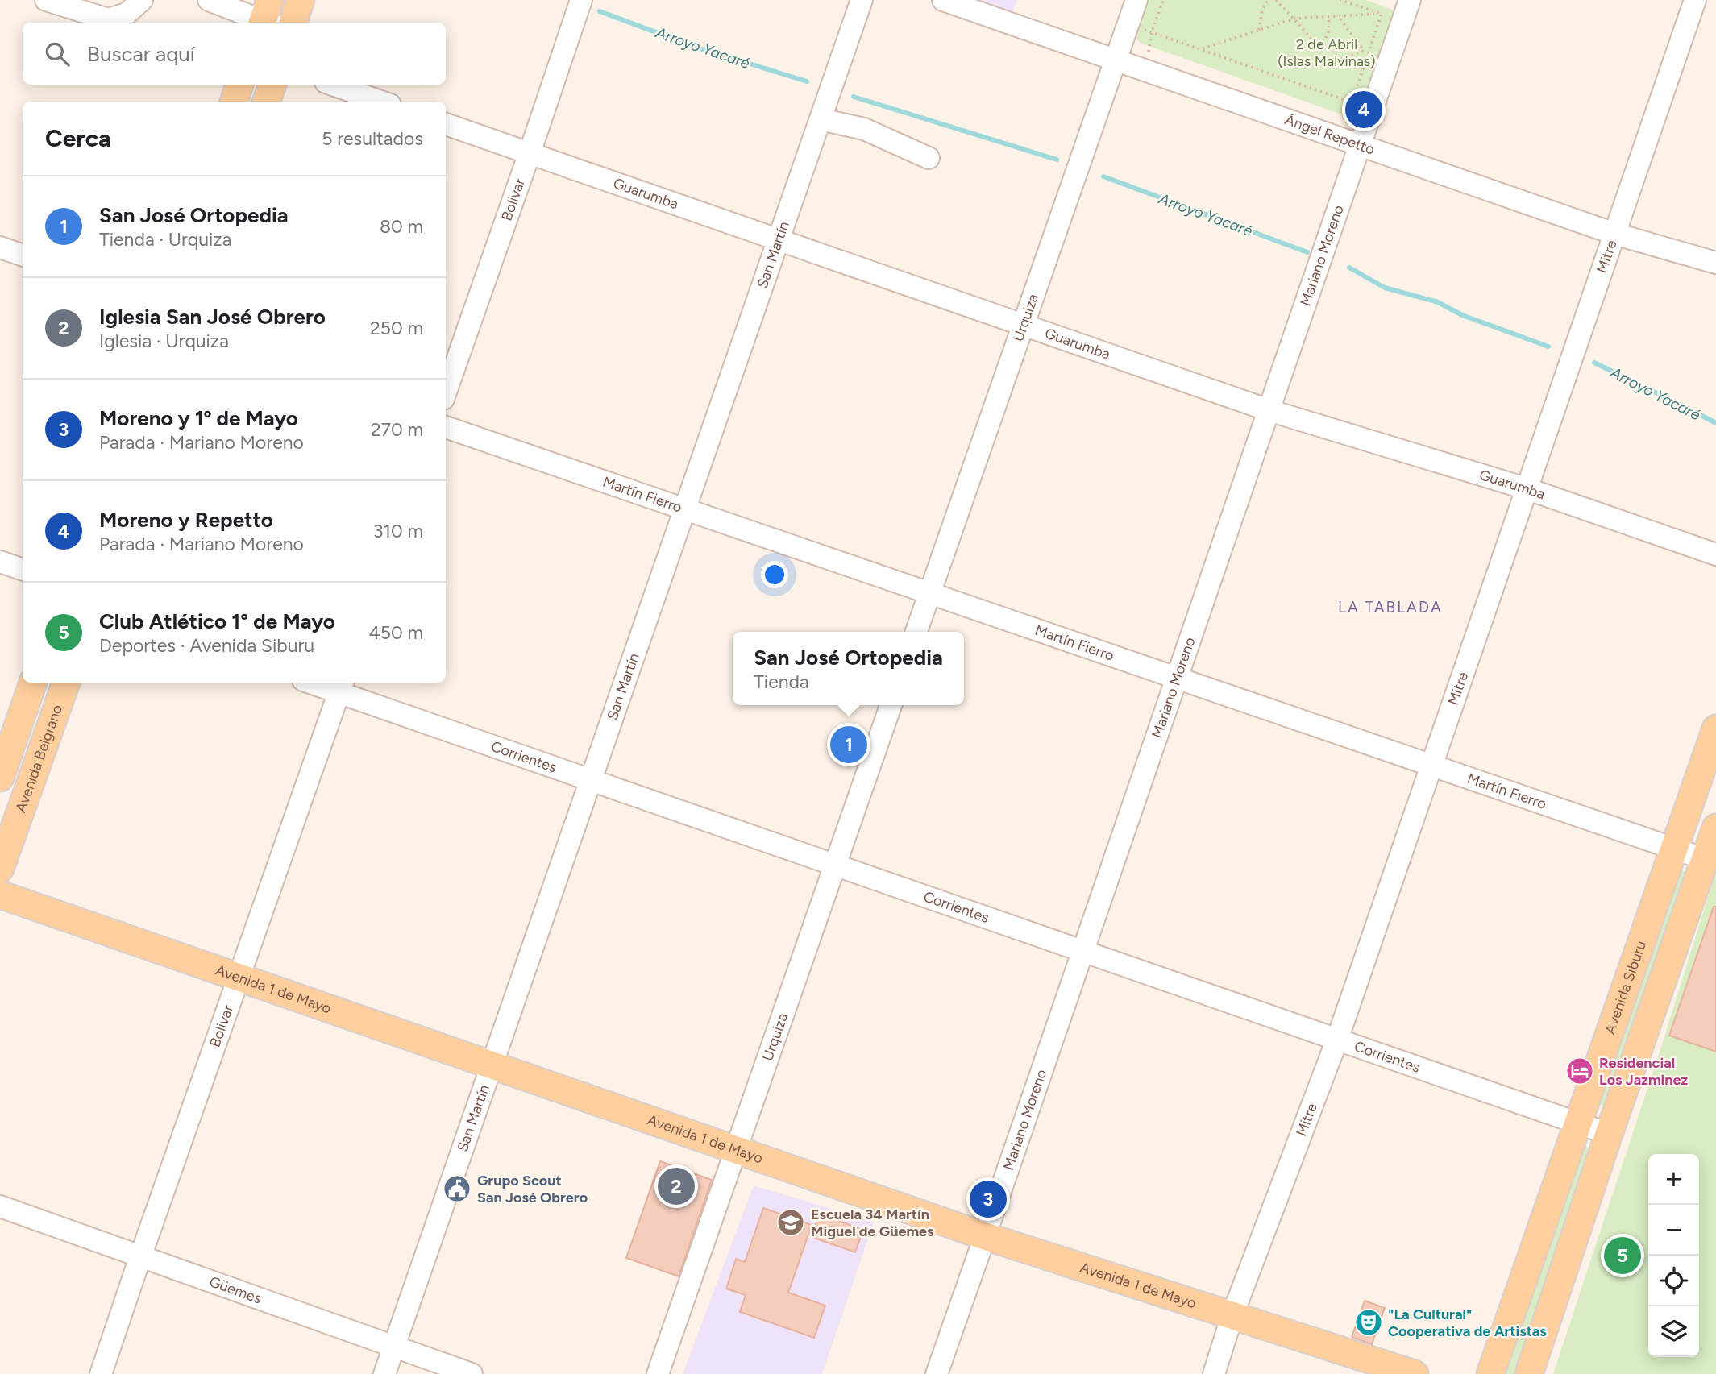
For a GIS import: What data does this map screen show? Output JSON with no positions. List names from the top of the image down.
{
  "streets": {
    "main road": ["Avenida Belgrano", "Avenida Siburu", "Avenida 1 de Mayo"],
    "street": [
      "Ángel Repetto",
      "Guarumba",
      "Bolivar",
      "San Martín",
      "Mariano Moreno",
      "Mitre",
      "Urquiza",
      "Martín Fierro",
      "Corrientes",
      "Güemes"
    ]
  },
  "crossings": [
    ["Ángel Repetto", "Mariano Moreno"],
    ["Ángel Repetto", "Mitre"],
    ["Ángel Repetto", "Urquiza"],
    ["Guarumba", "Bolivar"],
    ["Guarumba", "San Martín"],
    ["Guarumba", "Mariano Moreno"],
    ["Guarumba", "Mitre"],
    ["Guarumba", "Urquiza"],
    ["Bolivar", "Corrientes"],
    ["Bolivar", "Avenida 1 de Mayo"],
    ["Bolivar", "Güemes"],
    ["San Martín", "Martín Fierro"],
    ["San Martín", "Corrientes"],
    ["San Martín", "Avenida 1 de Mayo"],
    ["San Martín", "Güemes"],
    ["Mariano Moreno", "Martín Fierro"],
    ["Mariano Moreno", "Corrientes"],
    ["Mariano Moreno", "Avenida 1 de Mayo"],
    ["Mitre", "Martín Fierro"],
    ["Mitre", "Corrientes"],
    ["Mitre", "Avenida 1 de Mayo"],
    ["Urquiza", "Martín Fierro"],
    ["Urquiza", "Corrientes"],
    ["Urquiza", "Avenida 1 de Mayo"],
    ["Martín Fierro", "Avenida Siburu"],
    ["Corrientes", "Avenida Siburu"]
  ],
  "districts": ["LA TABLADA"],
  "water": ["Arroyo Yacaré"],
  "parks": ["2 de Abril (Islas Malvinas)"],
  "places": {
    "hotel": ["Residencial Los Jazminez"],
    "public building": ["Grupo Scout San José Obrero"],
    "school or university": ["Escuela 34 Martín Miguel de Güemes"],
    "theatre": ["\"La Cultural\" Cooperativa de Artistas"]
  },
  "page": {
    "search": "Buscar aquí",
    "pins": [
      "4",
      "1",
      "2",
      "3",
      "5"
    ],
    "heading": ["Cerca", "5 resultados"],
    "list": [
      {
        "mark": "1",
        "name": "San José Ortopedia",
        "note": "Tienda · Urquiza",
        "value": "80 m"
      },
      {
        "mark": "2",
        "name": "Iglesia San José Obrero",
        "note": "Iglesia · Urquiza",
        "value": "250 m"
      },
      {
        "mark": "3",
        "name": "Moreno y 1º de Mayo",
        "note": "Parada · Mariano Moreno",
        "value": "270 m"
      },
      {
        "mark": "4",
        "name": "Moreno y Repetto",
        "note": "Parada · Mariano Moreno",
        "value": "310 m"
      },
      {
        "mark": "5",
        "name": "Club Atlético 1° de Mayo",
        "note": "Deportes · Avenida Siburu",
        "value": "450 m"
      }
    ],
    "popup": ["San José Ortopedia", "Tienda"],
    "map_buttons": ["+", "−"]
  }
}
